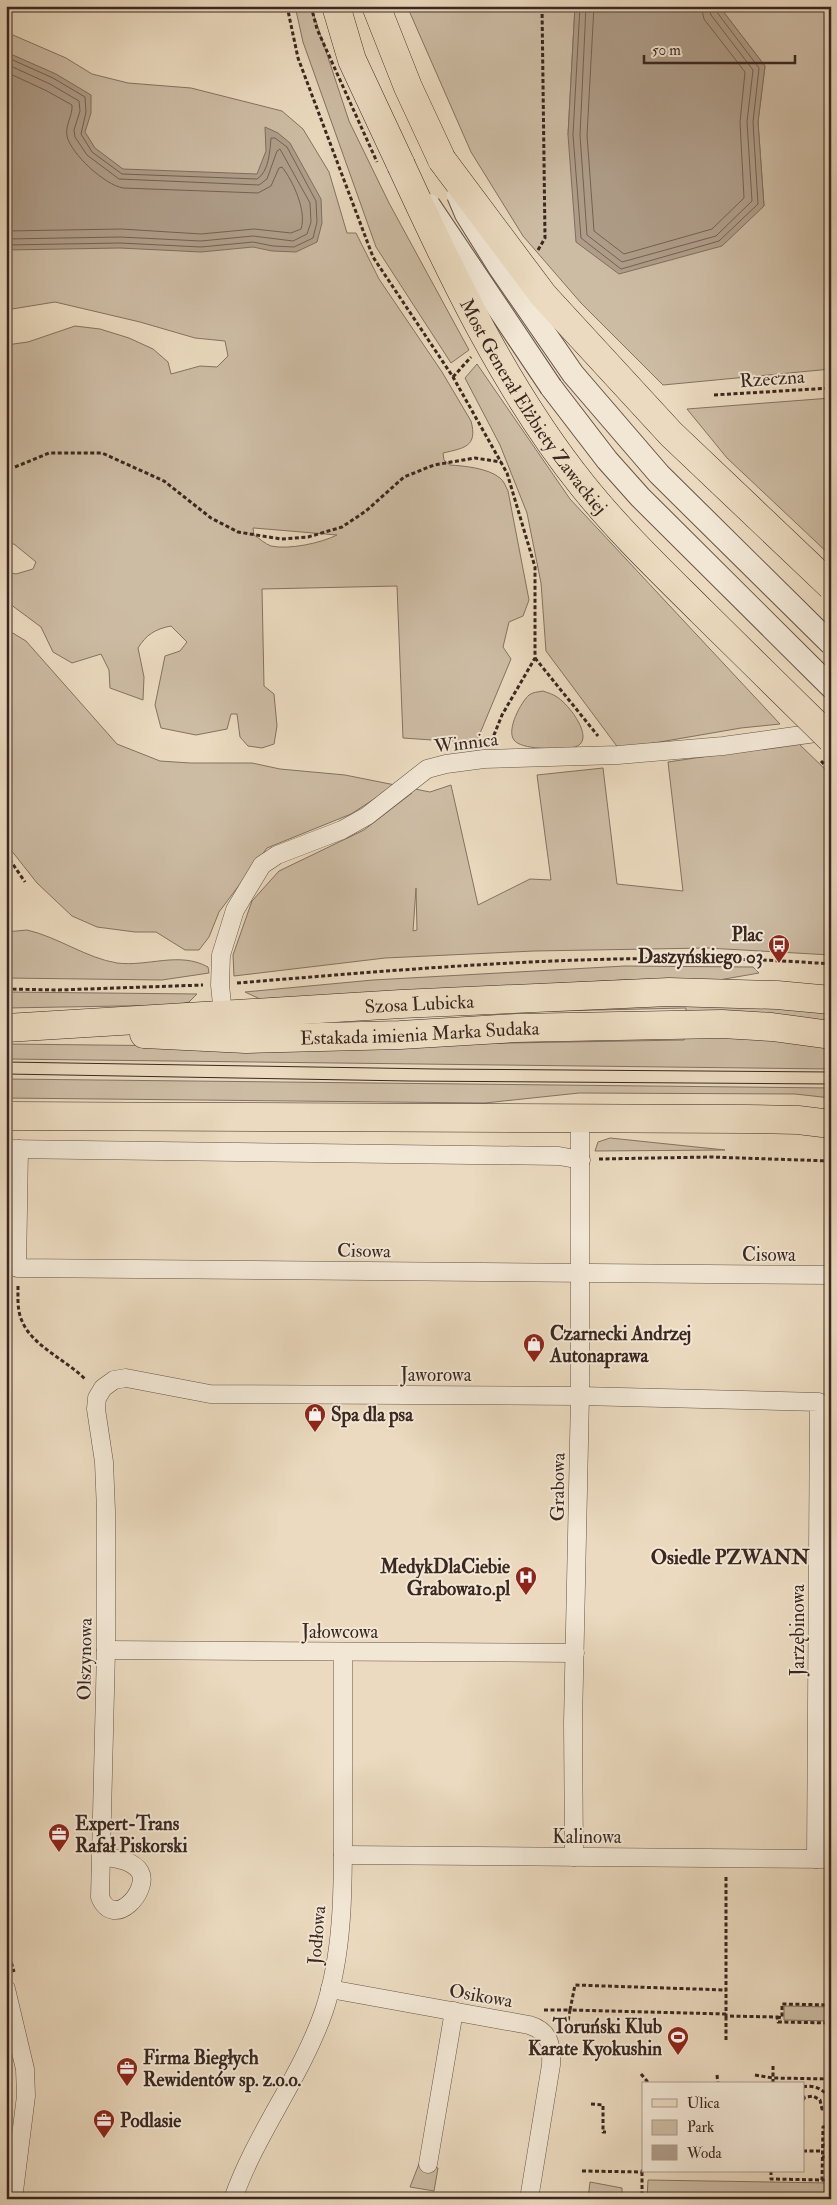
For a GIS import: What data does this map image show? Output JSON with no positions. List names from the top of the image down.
{
  "streets": {
    "main road": ["Most Generał Elżbiety Zawackiej", "Szosa Lubicka", "Estakada imienia Marka Sudaka"],
    "street": [
      "Winnica",
      "Cisowa",
      "Jaworowa",
      "Grabowa",
      "Jarzębinowa",
      "Jałowcowa",
      "Olszynowa",
      "Kalinowa",
      "Jodłowa",
      "Osikowa"
    ],
    "path": ["Rzeczna"]
  },
  "crossings": [
    ["Winnica", "Szosa Lubicka"],
    ["Szosa Lubicka", "Estakada imienia Marka Sudaka"],
    ["Cisowa", "Grabowa"],
    ["Jaworowa", "Grabowa"],
    ["Jaworowa", "Jarzębinowa"],
    ["Jaworowa", "Olszynowa"],
    ["Grabowa", "Jałowcowa"],
    ["Grabowa", "Kalinowa"],
    ["Jarzębinowa", "Kalinowa"],
    ["Jałowcowa", "Olszynowa"],
    ["Jałowcowa", "Jodłowa"],
    ["Kalinowa", "Jodłowa"],
    ["Jodłowa", "Osikowa"]
  ],
  "districts": ["Osiedle PZWANN"],
  "places": {
    "bus stop": ["Plac Daszyńskiego 03"],
    "shop": ["Czarnecki Andrzej Autonaprawa", "Spa dla psa"],
    "hospital": ["MedykDlaCiebie Grabowa10.pl"],
    "office": ["Expert-Trans Rafał Piskorski", "Firma Biegłych Rewidentów sp. z.o.o.", "Podlasie"],
    "sports": ["Toruński Klub Karate Kyokushin"]
  },
  "legend": ["Ulica", "Park", "Woda"],
  "scale_bar": "50 m"
}
